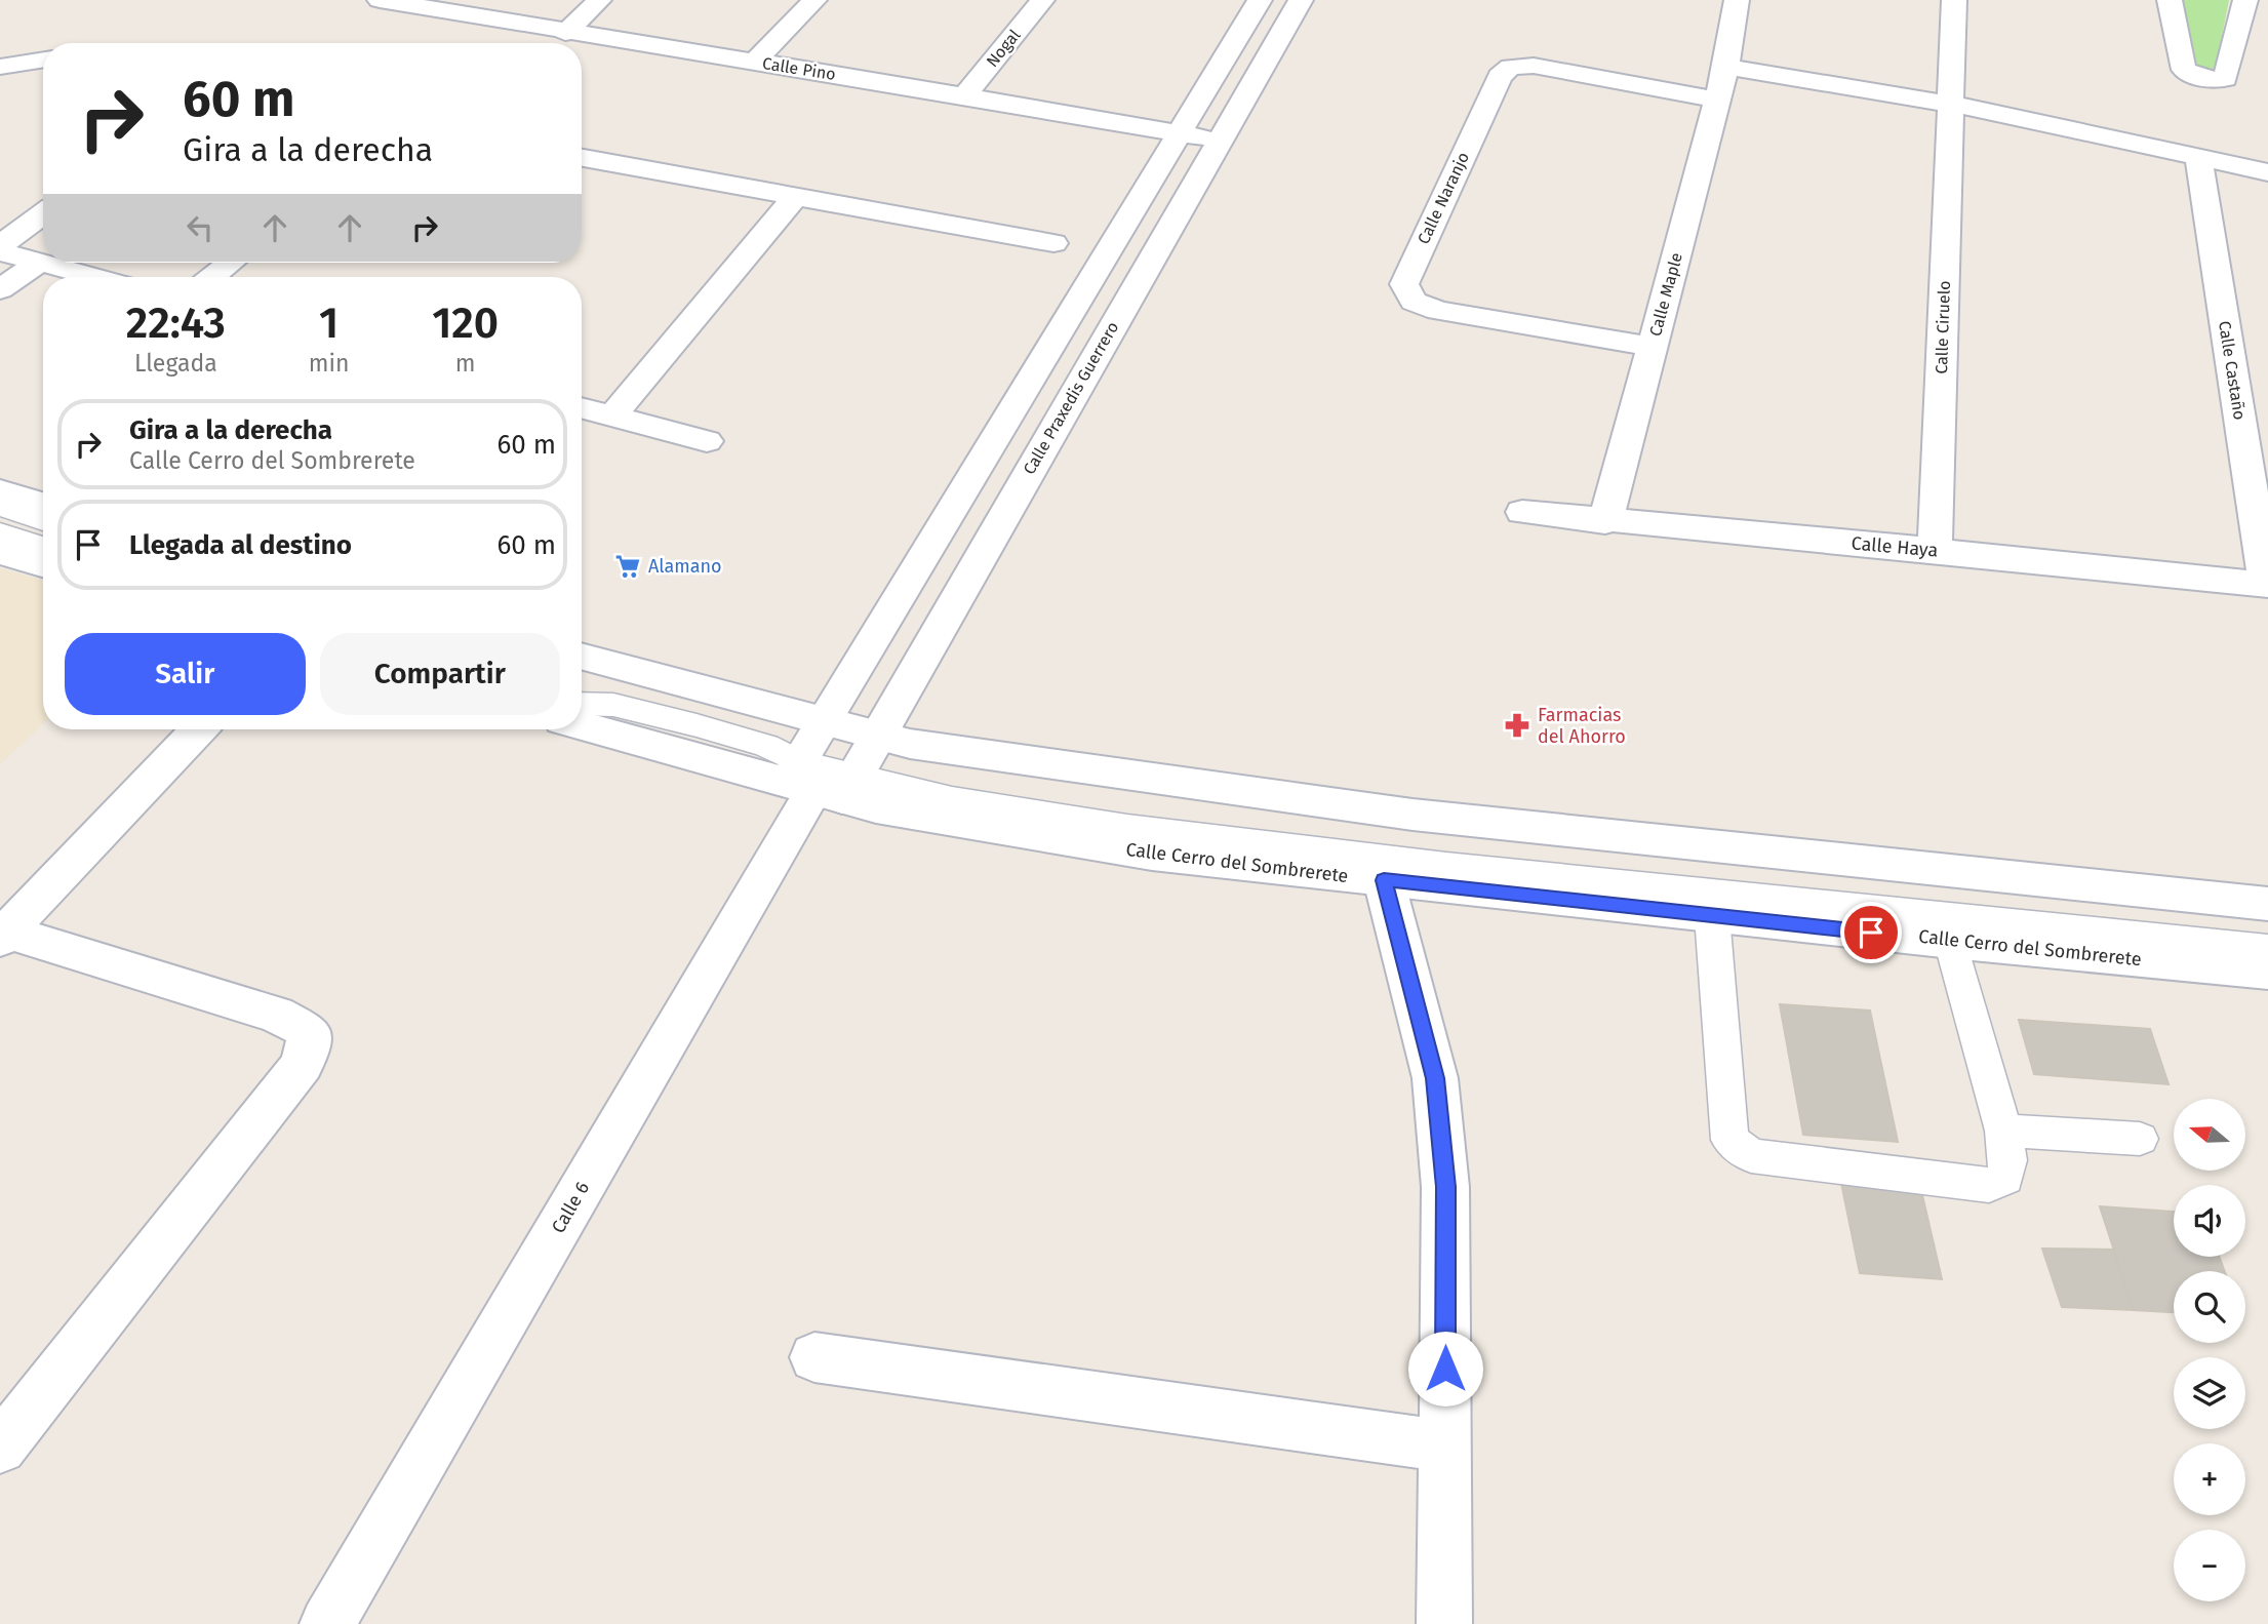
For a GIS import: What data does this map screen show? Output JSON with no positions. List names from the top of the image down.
{
  "streets": {
    "street": [
      "Nogal",
      "Calle Pino",
      "Calle Naranjo",
      "Calle Maple",
      "Calle Ciruelo",
      "Calle Castaño",
      "Calle Praxedis Guerrero",
      "Calle Haya",
      "Calle Cerro del Sombrerete",
      "Calle 6"
    ]
  },
  "crossings": [
    ["Nogal", "Calle Pino"],
    ["Calle Pino", "Calle Praxedis Guerrero"],
    ["Calle Naranjo", "Calle Maple"],
    ["Calle Maple", "Calle Haya"],
    ["Calle Ciruelo", "Calle Haya"],
    ["Calle Castaño", "Calle Haya"],
    ["Calle Praxedis Guerrero", "Calle Cerro del Sombrerete"],
    ["Calle Praxedis Guerrero", "Calle 6"],
    ["Calle Cerro del Sombrerete", "Calle 6"]
  ],
  "places": {
    "supermarket": ["Alamano"],
    "pharmacy": ["Farmacias del Ahorro"]
  },
  "north": "left",
  "page": {
    "turn": ["60 m", "Gira a la derecha"],
    "eta": [
      "22:43",
      "Llegada",
      "1",
      "min",
      "120",
      "m"
    ],
    "list": [
      {
        "name": "Gira a la derecha",
        "note": "Calle Cerro del Sombrerete",
        "value": "60 m"
      },
      {
        "name": "Llegada al destino",
        "value": "60 m"
      }
    ],
    "buttons": ["Salir", "Compartir"],
    "map_buttons": ["+", "−"]
  }
}
